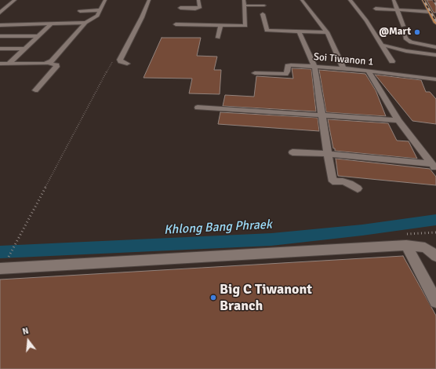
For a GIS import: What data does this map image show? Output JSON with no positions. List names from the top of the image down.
{
  "streets": {
    "street": ["Soi Tiwanon 1"]
  },
  "water": ["Khlong Bang Phraek"],
  "places": ["@Mart", "Big C Tiwanont Branch"],
  "north": "top"
}
